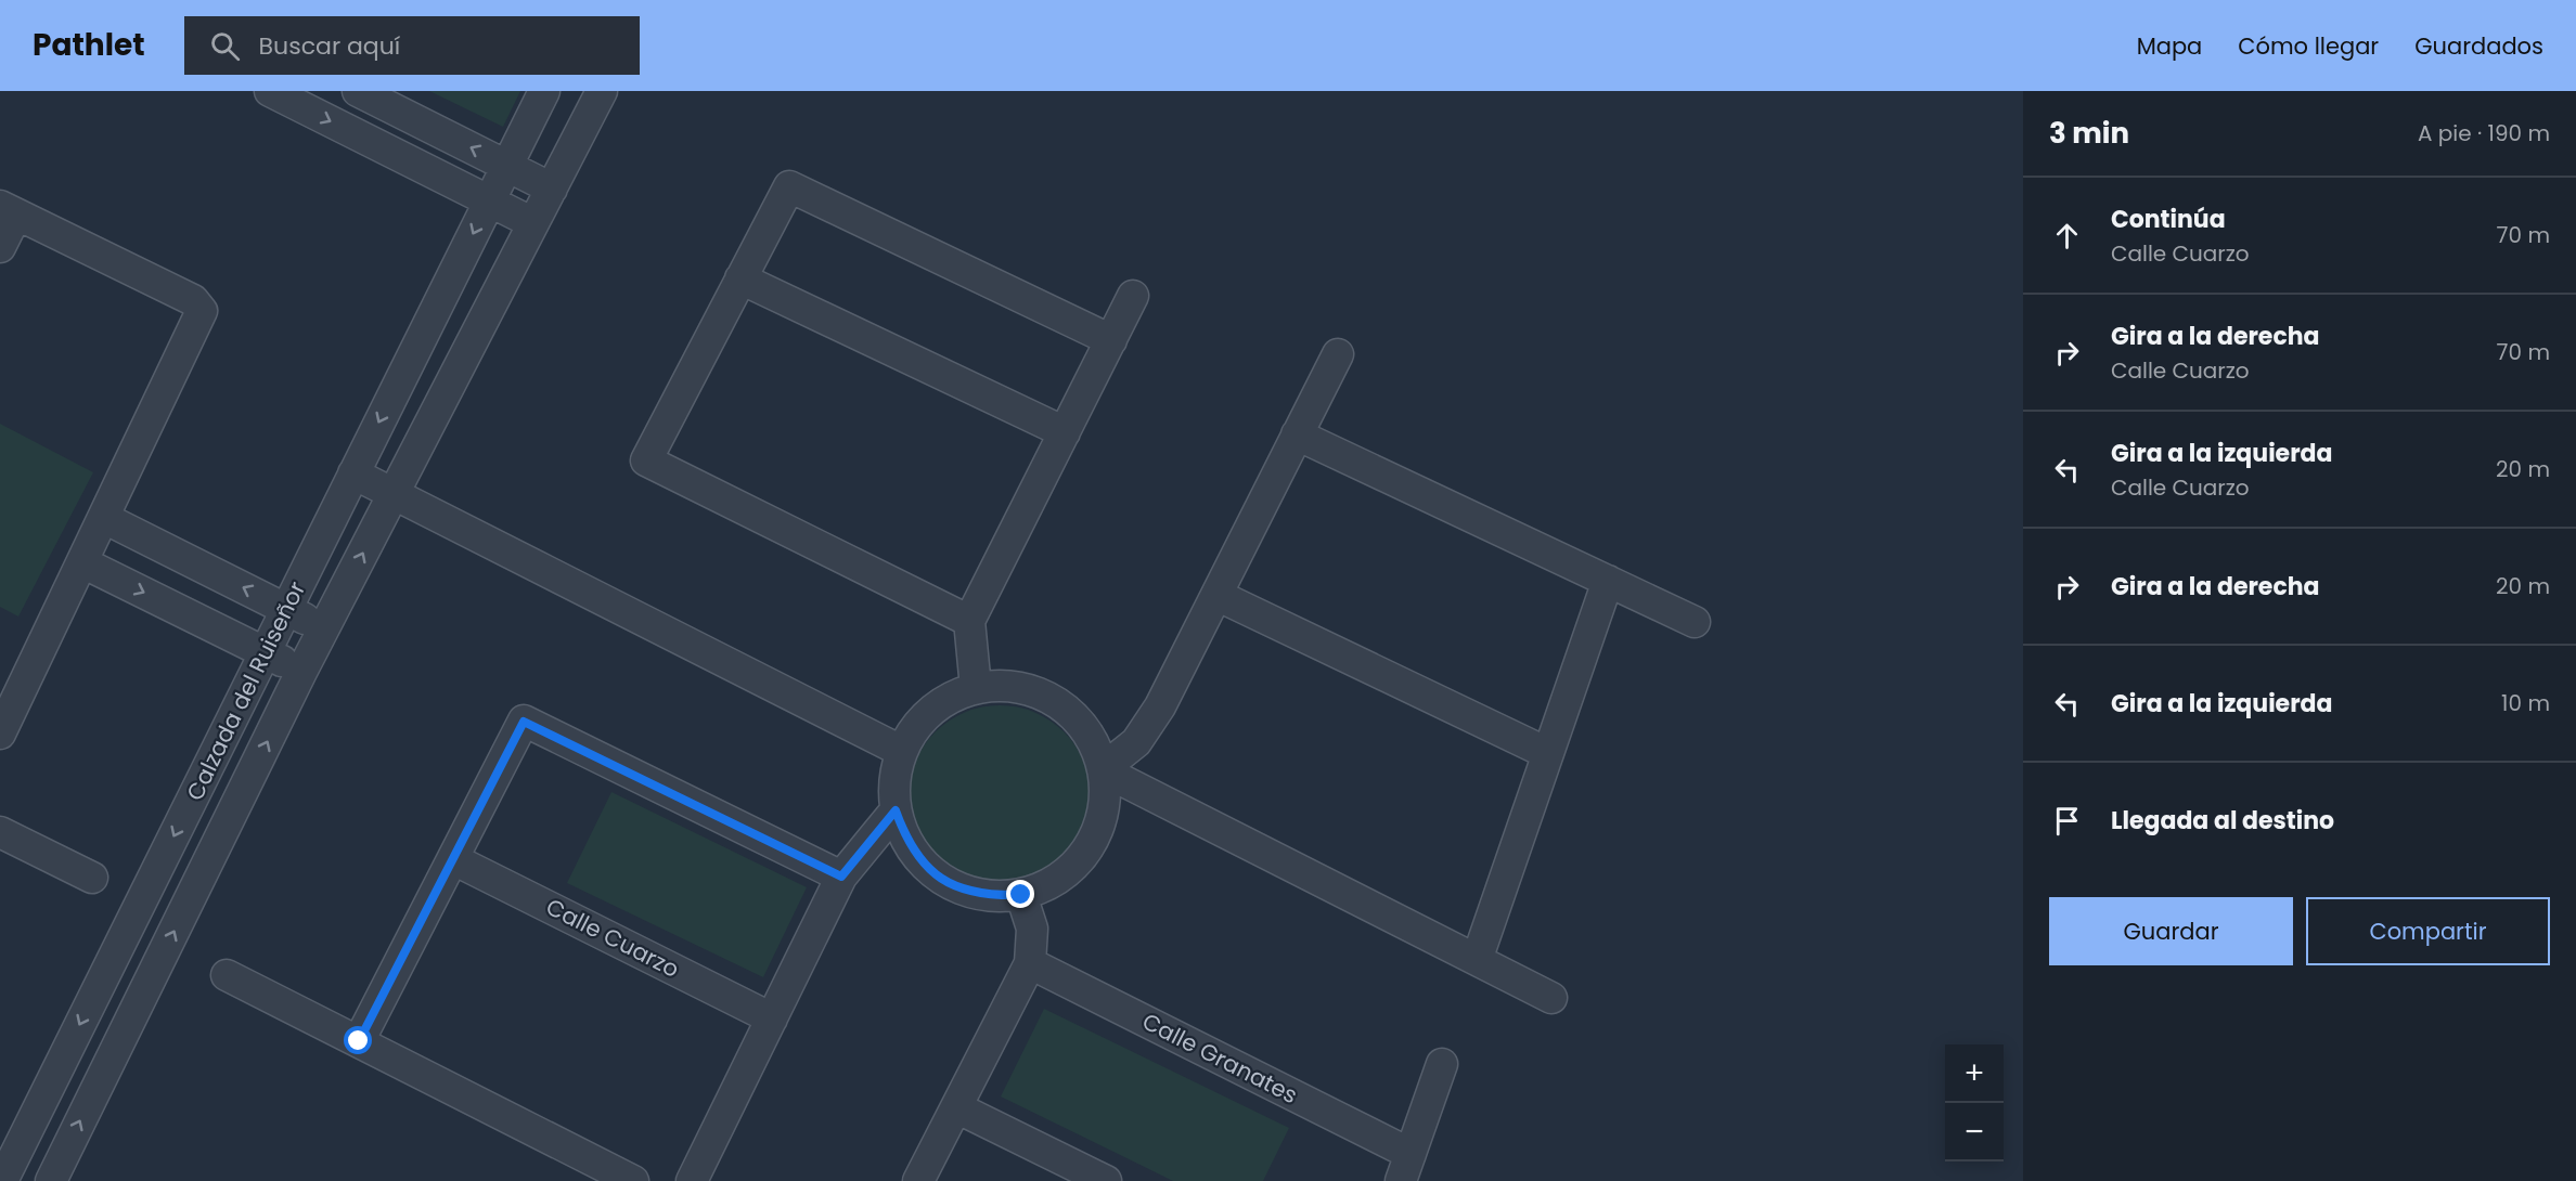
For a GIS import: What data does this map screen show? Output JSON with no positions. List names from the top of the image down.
{
  "streets": {
    "street": ["Calzada del Ruiseñor", "Calle Cuarzo", "Calle Granates"]
  },
  "page": {
    "header": "Pathlet",
    "search": "Buscar aquí",
    "nav": ["Mapa", "Cómo llegar", "Guardados"],
    "heading": ["3 min", "A pie · 190 m"],
    "list": [
      ["Continúa", "Calle Cuarzo", "70 m"],
      ["Gira a la derecha", "Calle Cuarzo", "70 m"],
      ["Gira a la izquierda", "Calle Cuarzo", "20 m"],
      ["Gira a la derecha", "20 m"],
      ["Gira a la izquierda", "10 m"],
      "Llegada al destino"
    ],
    "buttons": ["Guardar", "Compartir"],
    "map_buttons": ["+", "−"]
  }
}
